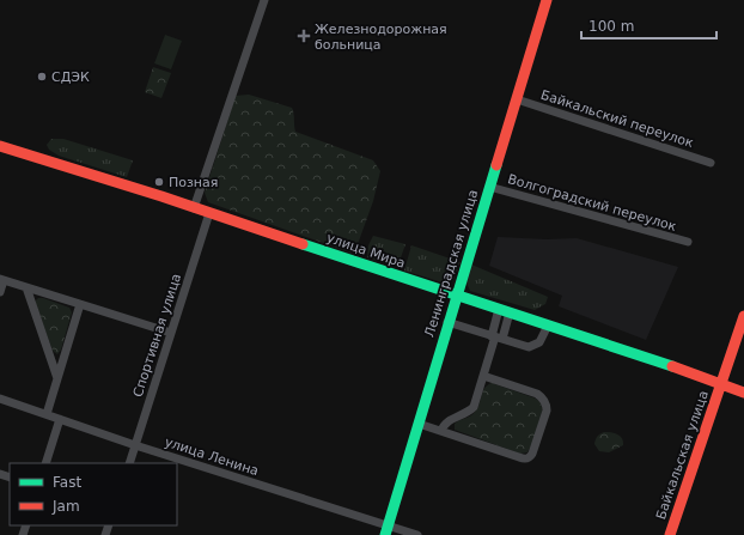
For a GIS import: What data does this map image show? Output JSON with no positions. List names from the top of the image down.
{
  "streets": {
    "street": [
      "Байкальский переулок",
      "Волгоградский переулок",
      "улица Мира",
      "Ленинградская улица",
      "Спортивная улица",
      "Байкальская улица",
      "улица Ленина"
    ]
  },
  "crossings": [
    ["Байкальский переулок", "Ленинградская улица"],
    ["Волгоградский переулок", "Ленинградская улица"],
    ["улица Мира", "Ленинградская улица"],
    ["улица Мира", "Спортивная улица"],
    ["улица Мира", "Байкальская улица"],
    ["Ленинградская улица", "улица Ленина"],
    ["Спортивная улица", "улица Ленина"]
  ],
  "places": {
    "health": ["Железнодорожная больница"],
    "other": ["СДЭК", "Позная"]
  },
  "legend": ["Fast", "Jam"],
  "scale_bar": "100 m"
}
